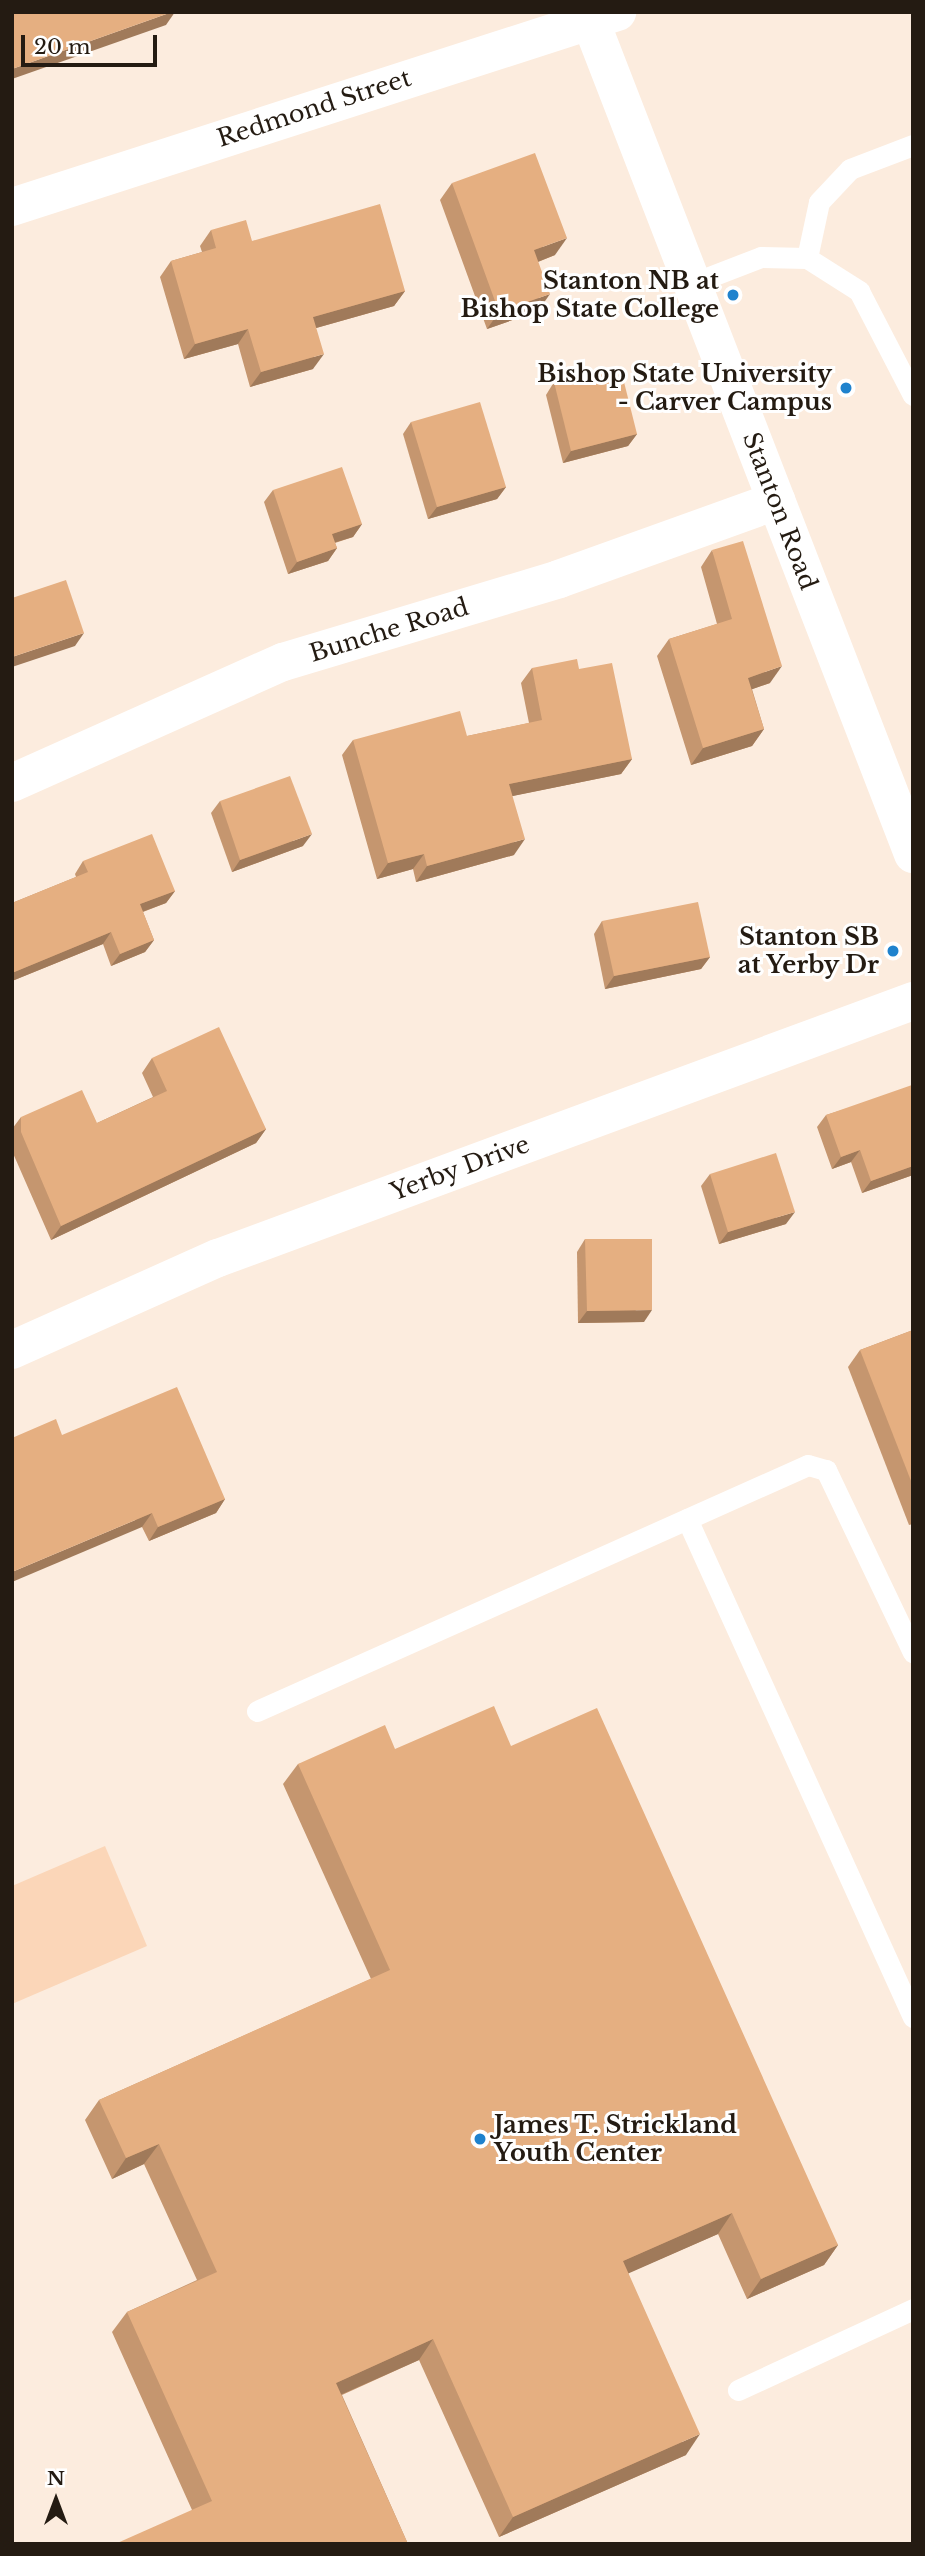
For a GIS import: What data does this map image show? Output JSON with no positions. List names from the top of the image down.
{
  "streets": {
    "street": [
      "Redmond Street",
      "Stanton Road",
      "Bunche Road",
      "Yerby Drive"
    ]
  },
  "crossings": [
    ["Redmond Street", "Stanton Road"],
    ["Stanton Road", "Bunche Road"]
  ],
  "places": [
    "Stanton NB at Bishop State College",
    "Bishop State University - Carver Campus",
    "Stanton SB at Yerby Dr",
    "James T. Strickland Youth Center"
  ],
  "scale_bar": "20 m",
  "north": "top"
}
